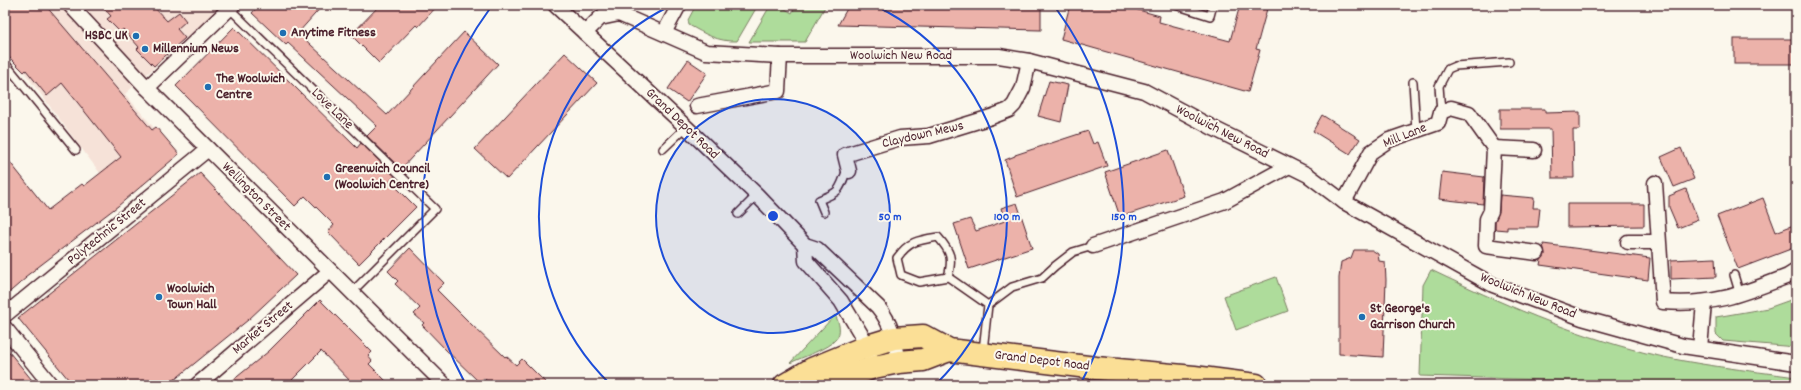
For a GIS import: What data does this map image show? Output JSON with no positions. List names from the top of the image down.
{
  "streets": {
    "highway": ["Grand Depot Road"],
    "street": [
      "Woolwich New Road",
      "Love Lane",
      "Claydown Mews",
      "Mill Lane",
      "Wellington Street",
      "Polytechnic Street",
      "Market Street"
    ]
  },
  "crossings": [
    ["Woolwich New Road", "Claydown Mews"],
    ["Woolwich New Road", "Mill Lane"],
    ["Love Lane", "Wellington Street"],
    ["Wellington Street", "Polytechnic Street"],
    ["Wellington Street", "Market Street"]
  ],
  "places": [
    "Anytime Fitness",
    "HSBC UK",
    "Millennium News",
    "The Woolwich Centre",
    "Greenwich Council (Woolwich Centre)",
    "Woolwich Town Hall",
    "St George's Garrison Church"
  ],
  "rings": ["50 m", "100 m", "150 m"]
}
